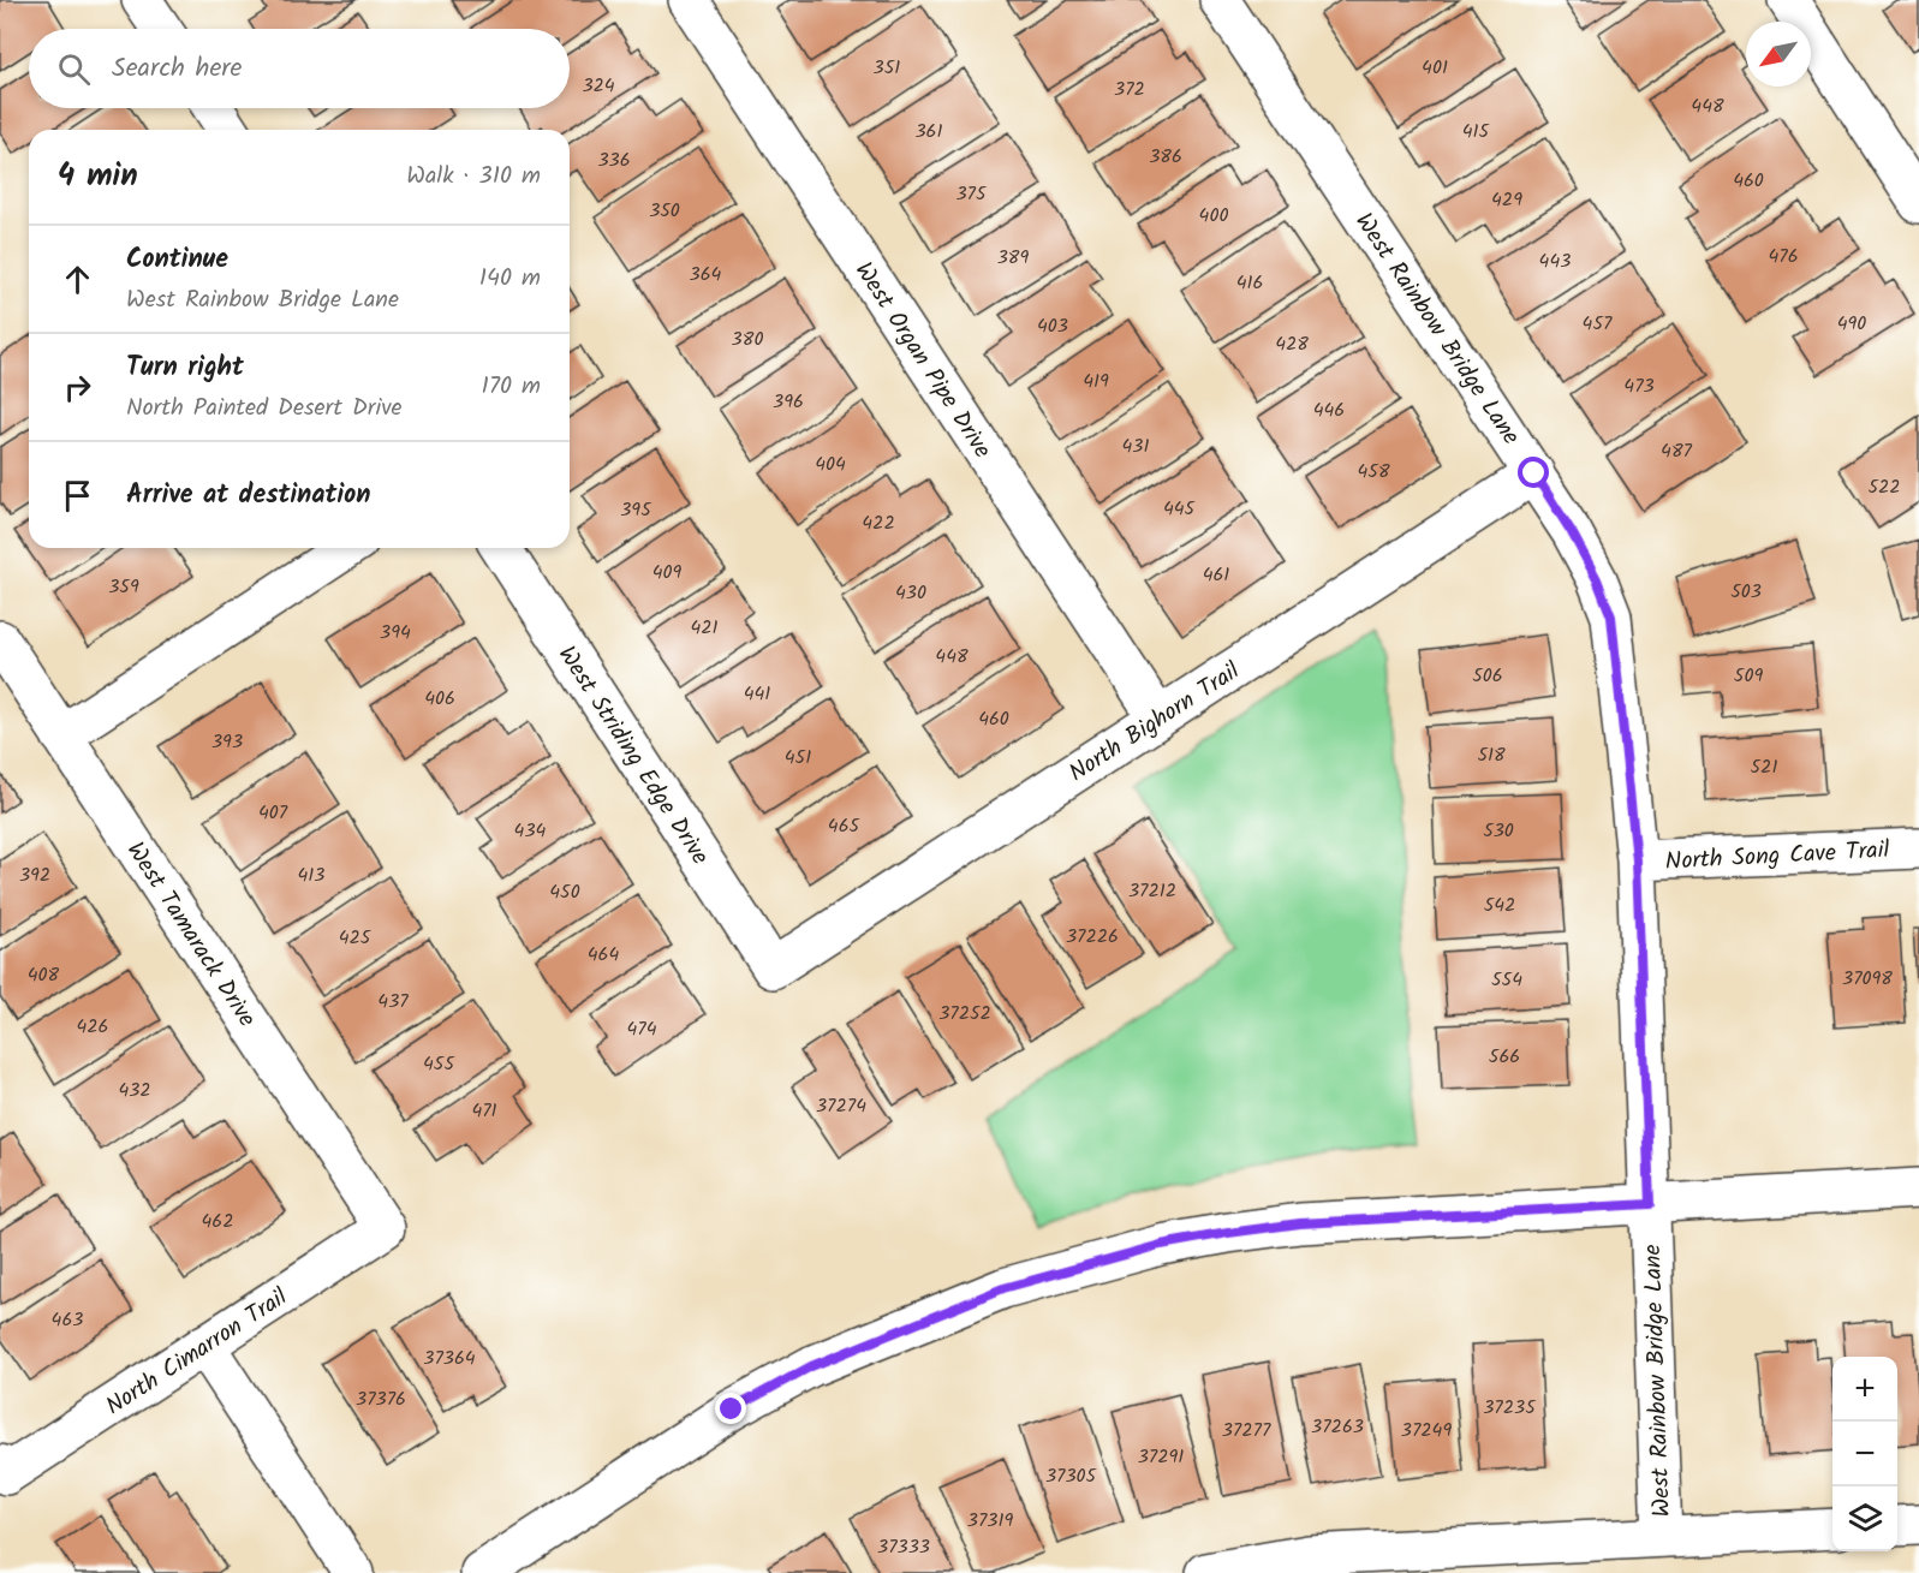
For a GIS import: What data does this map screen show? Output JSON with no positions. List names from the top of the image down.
{
  "streets": {
    "street": [
      "West Rainbow Bridge Lane",
      "West Organ Pipe Drive",
      "North Bighorn Trail",
      "West Striding Edge Drive",
      "North Song Cave Trail",
      "West Tamarack Drive",
      "North Cimarron Trail"
    ]
  },
  "crossings": [
    ["West Rainbow Bridge Lane", "North Bighorn Trail"],
    ["West Rainbow Bridge Lane", "North Song Cave Trail"],
    ["West Organ Pipe Drive", "North Bighorn Trail"],
    ["North Bighorn Trail", "West Striding Edge Drive"],
    ["West Tamarack Drive", "North Cimarron Trail"]
  ],
  "house_numbers": [
    "351",
    "401",
    "324",
    "372",
    "448",
    "361",
    "415",
    "386",
    "336",
    "460",
    "375",
    "429",
    "350",
    "400",
    "476",
    "389",
    "443",
    "364",
    "416",
    "457",
    "490",
    "403",
    "380",
    "428",
    "419",
    "473",
    "396",
    "446",
    "431",
    "487",
    "404",
    "458",
    "522",
    "445",
    "395",
    "422",
    "409",
    "461",
    "359",
    "503",
    "430",
    "421",
    "394",
    "448",
    "506",
    "509",
    "441",
    "406",
    "460",
    "393",
    "518",
    "451",
    "521",
    "407",
    "465",
    "434",
    "530",
    "392",
    "413",
    "37212",
    "450",
    "542",
    "37226",
    "425",
    "464",
    "408",
    "37098",
    "554",
    "437",
    "37252",
    "426",
    "474",
    "566",
    "455",
    "432",
    "37274",
    "471",
    "462",
    "463",
    "37364",
    "37376",
    "37235",
    "37263",
    "37277",
    "37249",
    "37291",
    "37305",
    "37319",
    "37333"
  ],
  "north": "bottom left",
  "page": {
    "search": "Search here",
    "heading": ["4 min", "Walk · 310 m"],
    "list": [
      ["Continue", "West Rainbow Bridge Lane", "140 m"],
      ["Turn right", "North Painted Desert Drive", "170 m"],
      "Arrive at destination"
    ],
    "map_buttons": ["+", "−"]
  }
}
